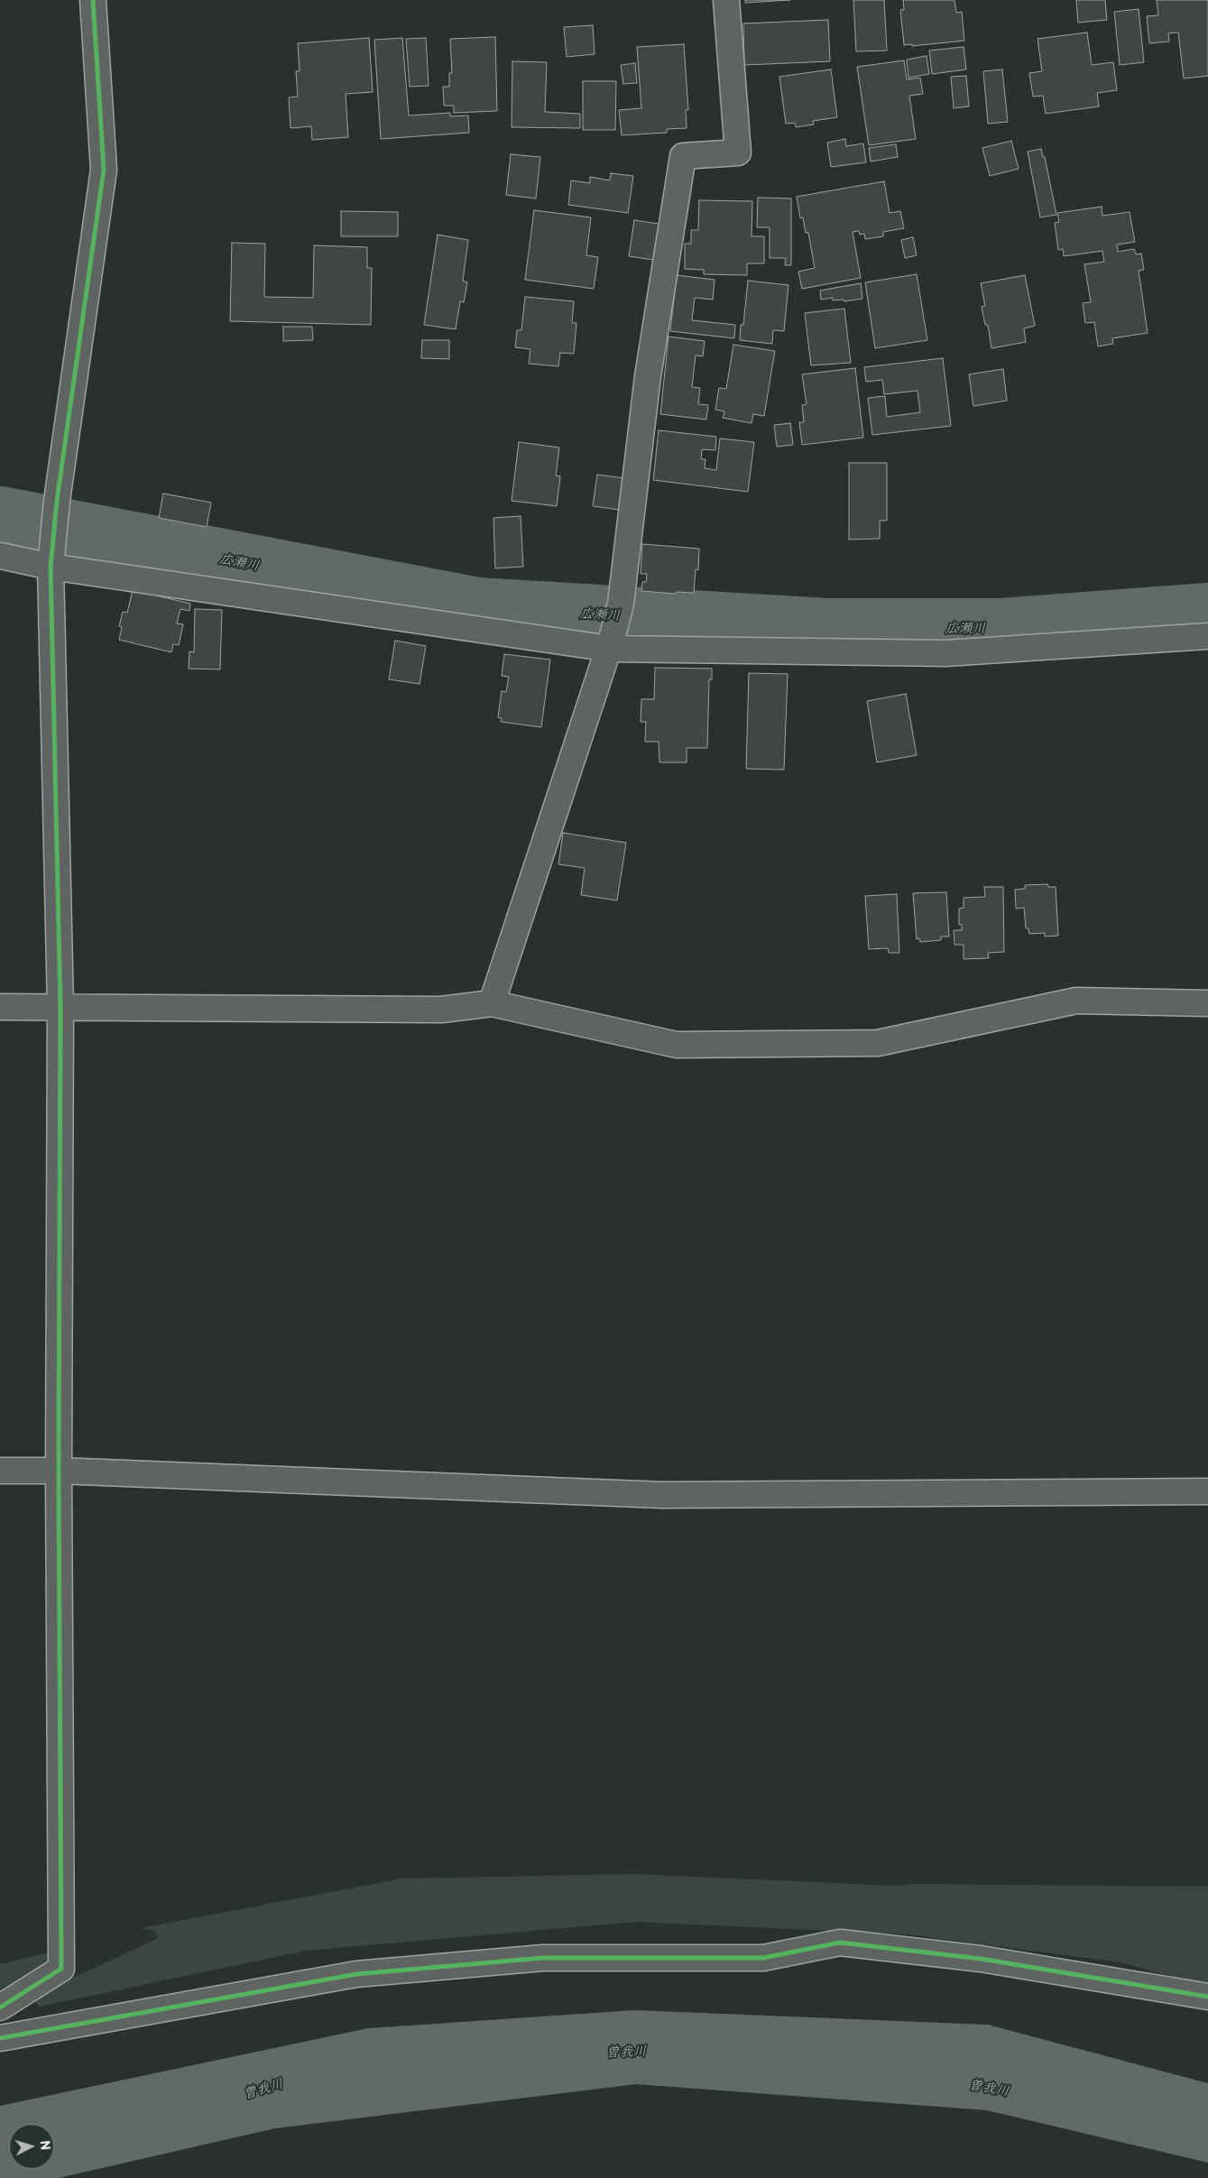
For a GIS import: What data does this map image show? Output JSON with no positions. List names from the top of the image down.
{
  "water": ["広瀬川", "曽我川"],
  "north": "right"
}
